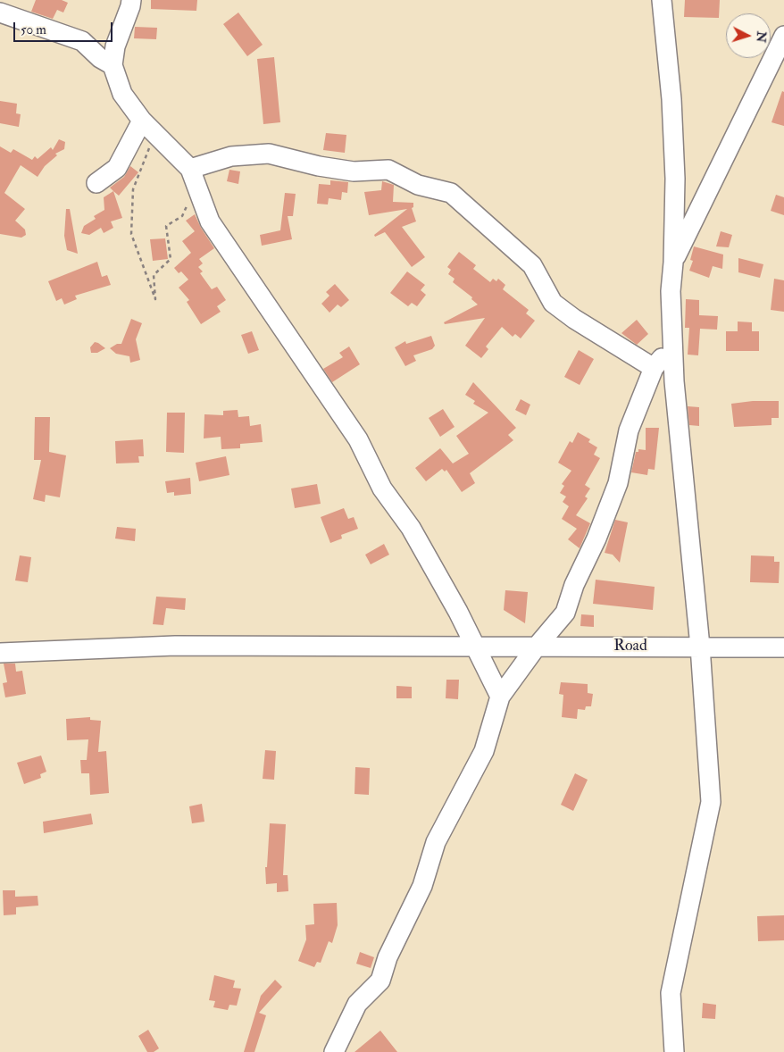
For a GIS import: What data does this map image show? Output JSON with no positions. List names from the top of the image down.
{
  "streets": {
    "street": ["Road"]
  },
  "scale_bar": "50 m",
  "north": "right"
}
